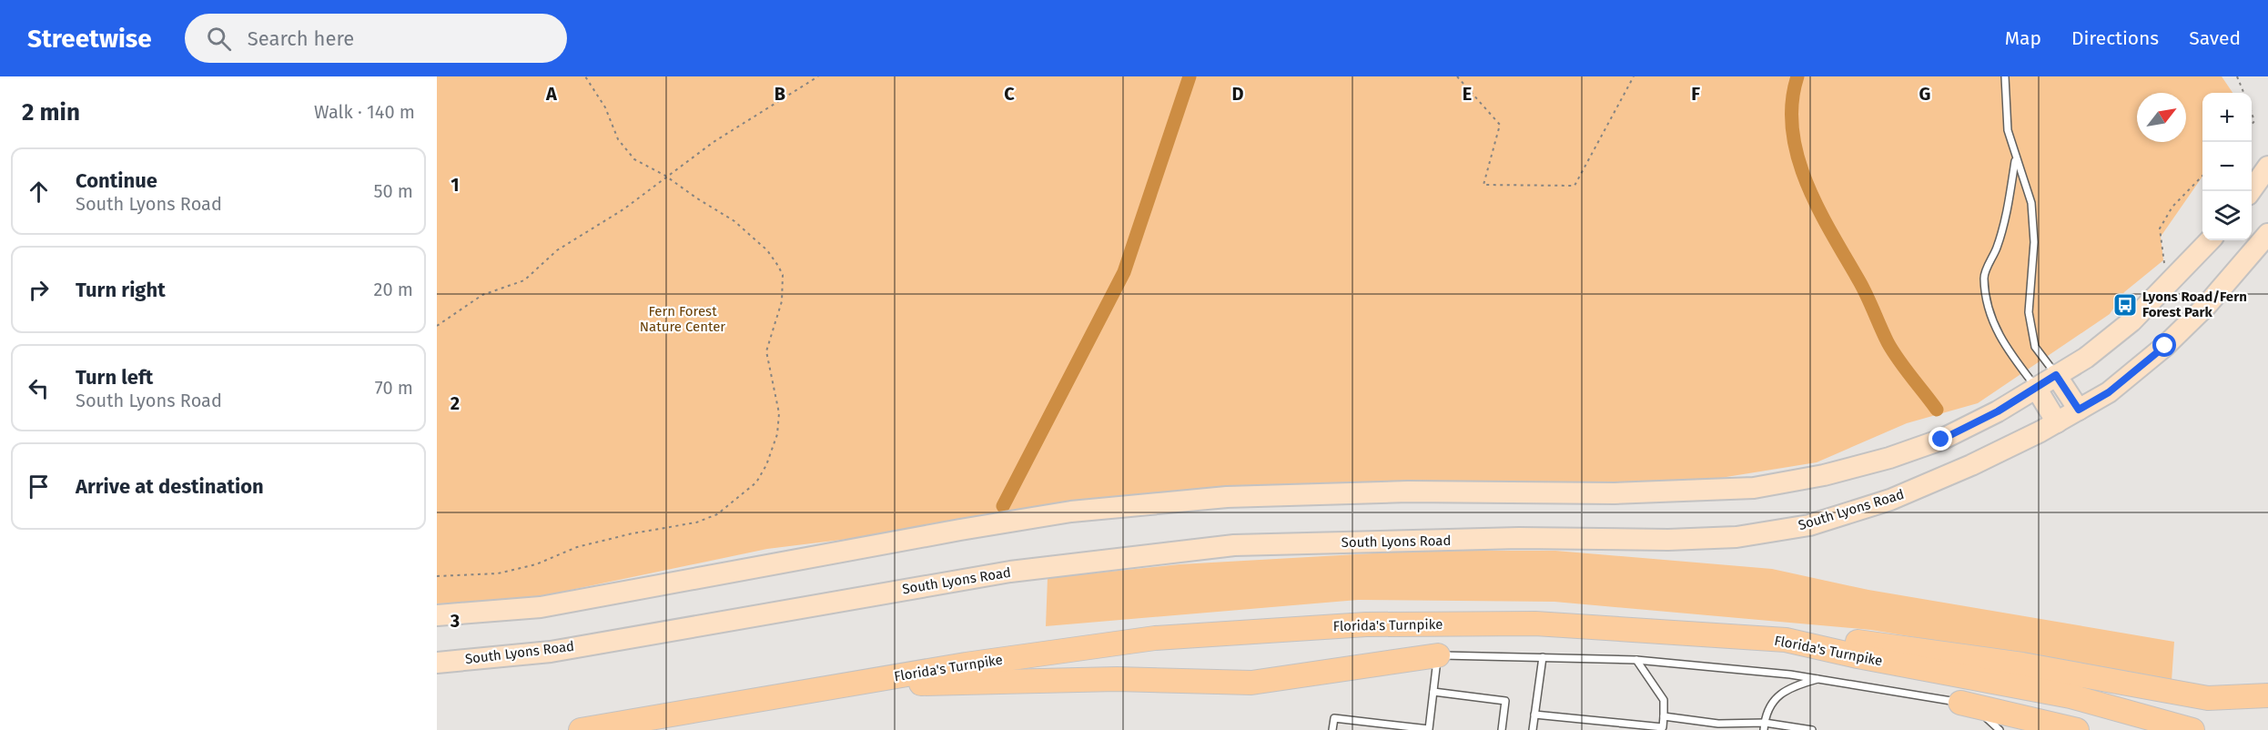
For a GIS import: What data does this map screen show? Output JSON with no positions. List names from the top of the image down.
{
  "streets": {
    "highway": ["Florida's Turnpike"],
    "main road": ["South Lyons Road"]
  },
  "parks": ["Fern Forest Nature Center"],
  "places": {
    "bus stop": ["Lyons Road/Fern Forest Park"]
  },
  "north": "top right",
  "page": {
    "header": "Streetwise",
    "search": "Search here",
    "nav": ["Map", "Directions", "Saved"],
    "heading": ["2 min", "Walk · 140 m"],
    "map_buttons": ["+", "−"],
    "list": [
      ["Continue", "South Lyons Road", "50 m"],
      ["Turn right", "20 m"],
      ["Turn left", "South Lyons Road", "70 m"],
      "Arrive at destination"
    ]
  },
  "grid": {
    "columns": [
      "A",
      "B",
      "C",
      "D",
      "E",
      "F",
      "G"
    ],
    "rows": ["1", "2", "3"]
  }
}
